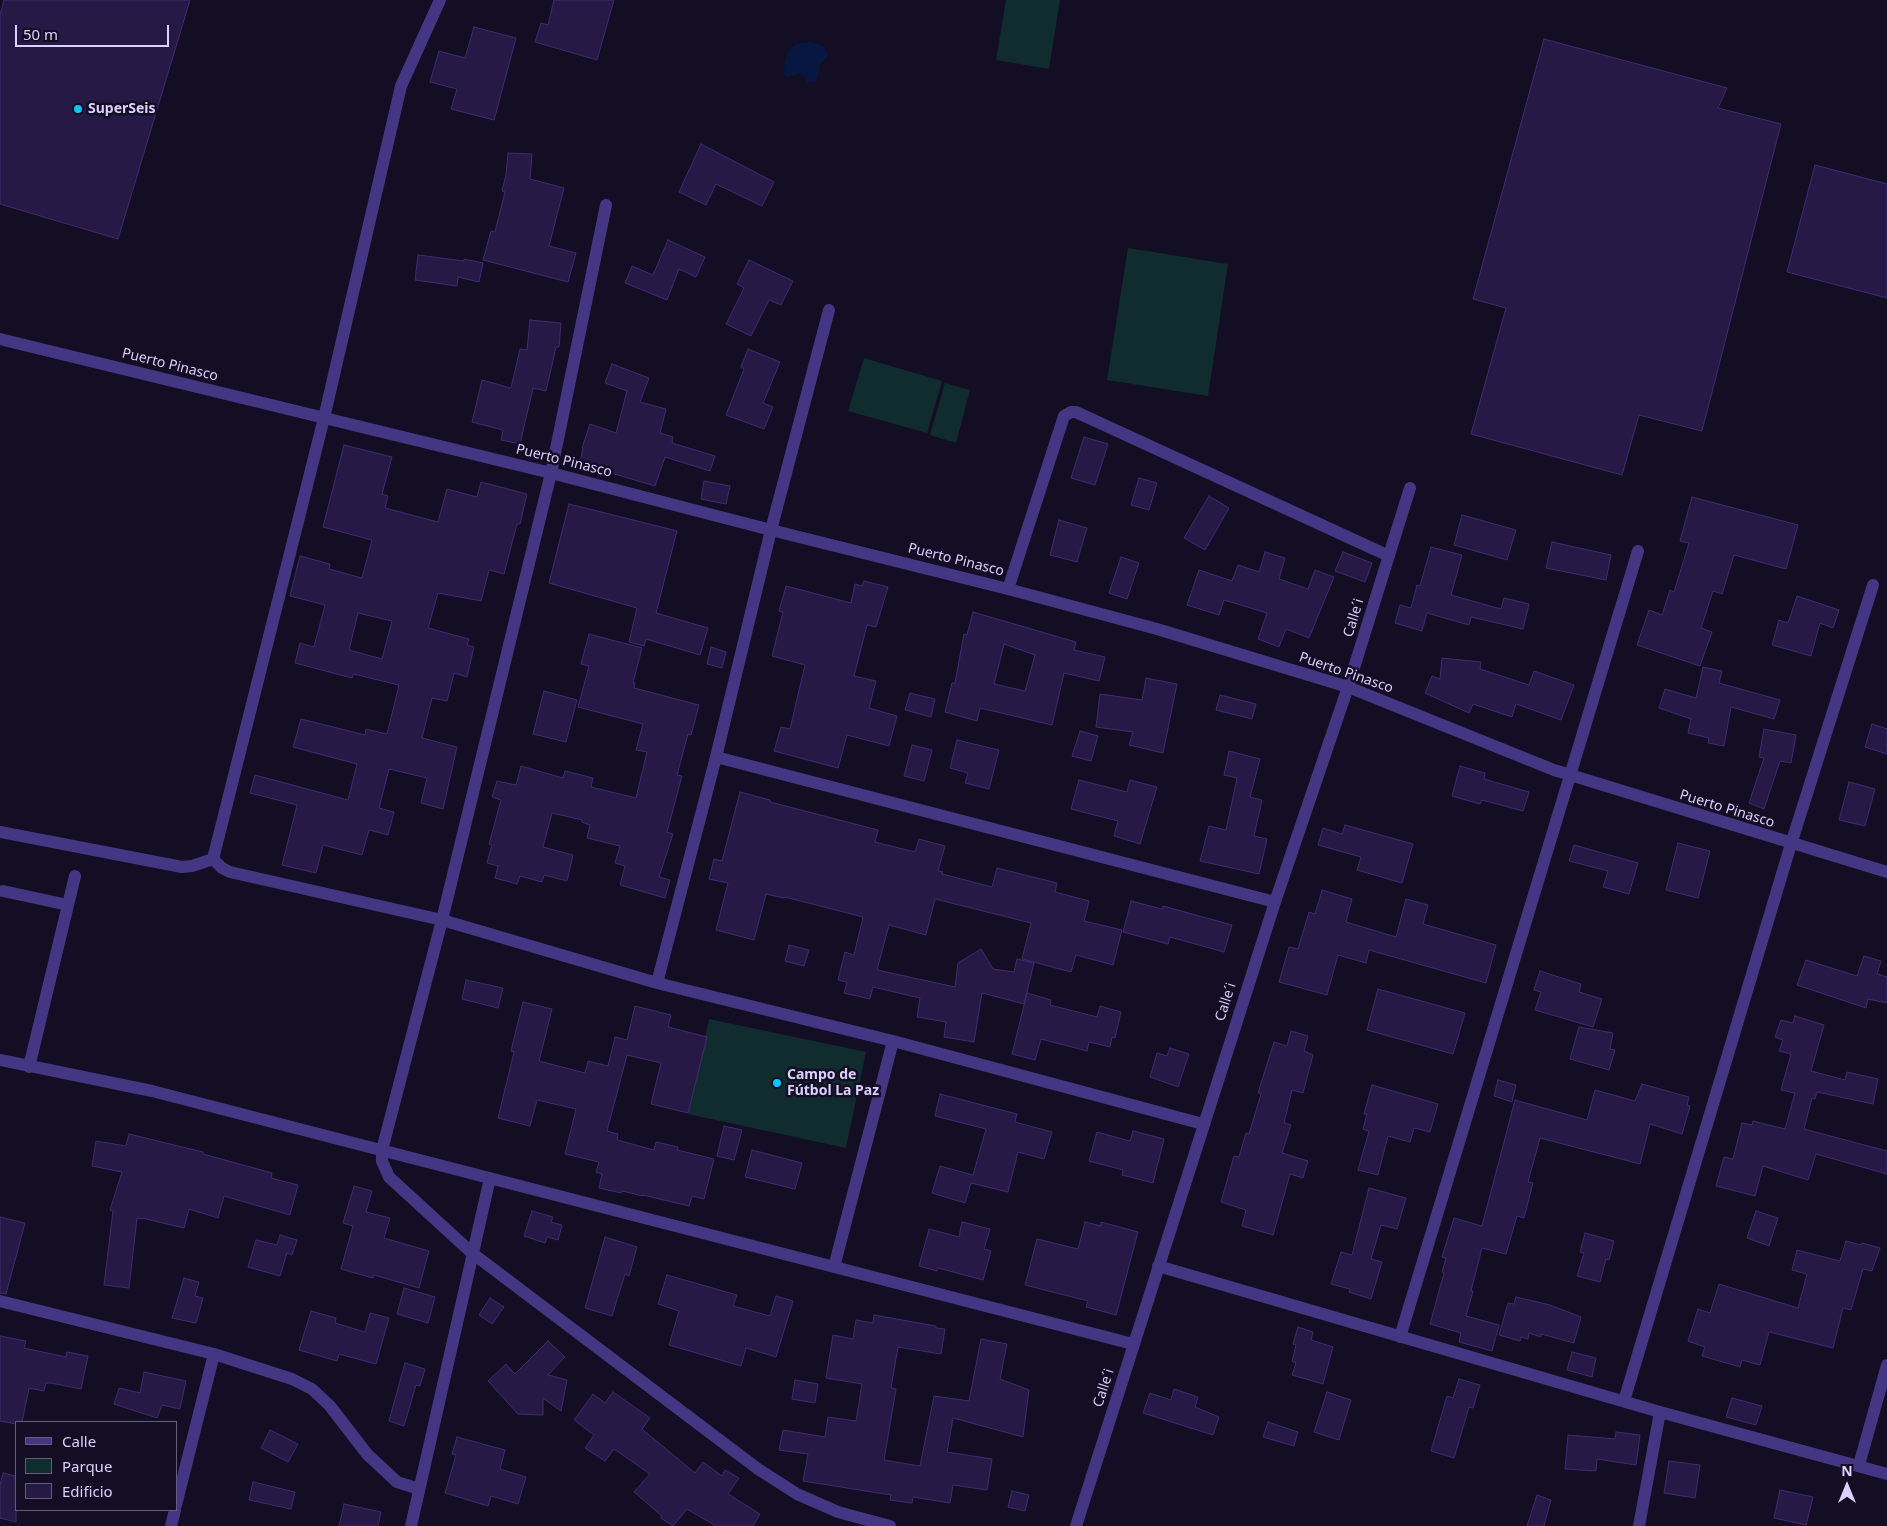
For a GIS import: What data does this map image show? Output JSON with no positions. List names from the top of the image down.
{
  "streets": {
    "street": ["Puerto Pinasco", "Calle´i"]
  },
  "crossings": [
    ["Puerto Pinasco", "Calle´i"]
  ],
  "places": ["SuperSeis", "Campo de Fútbol La Paz"],
  "legend": ["Calle", "Parque", "Edificio"],
  "scale_bar": "50 m",
  "north": "top"
}
